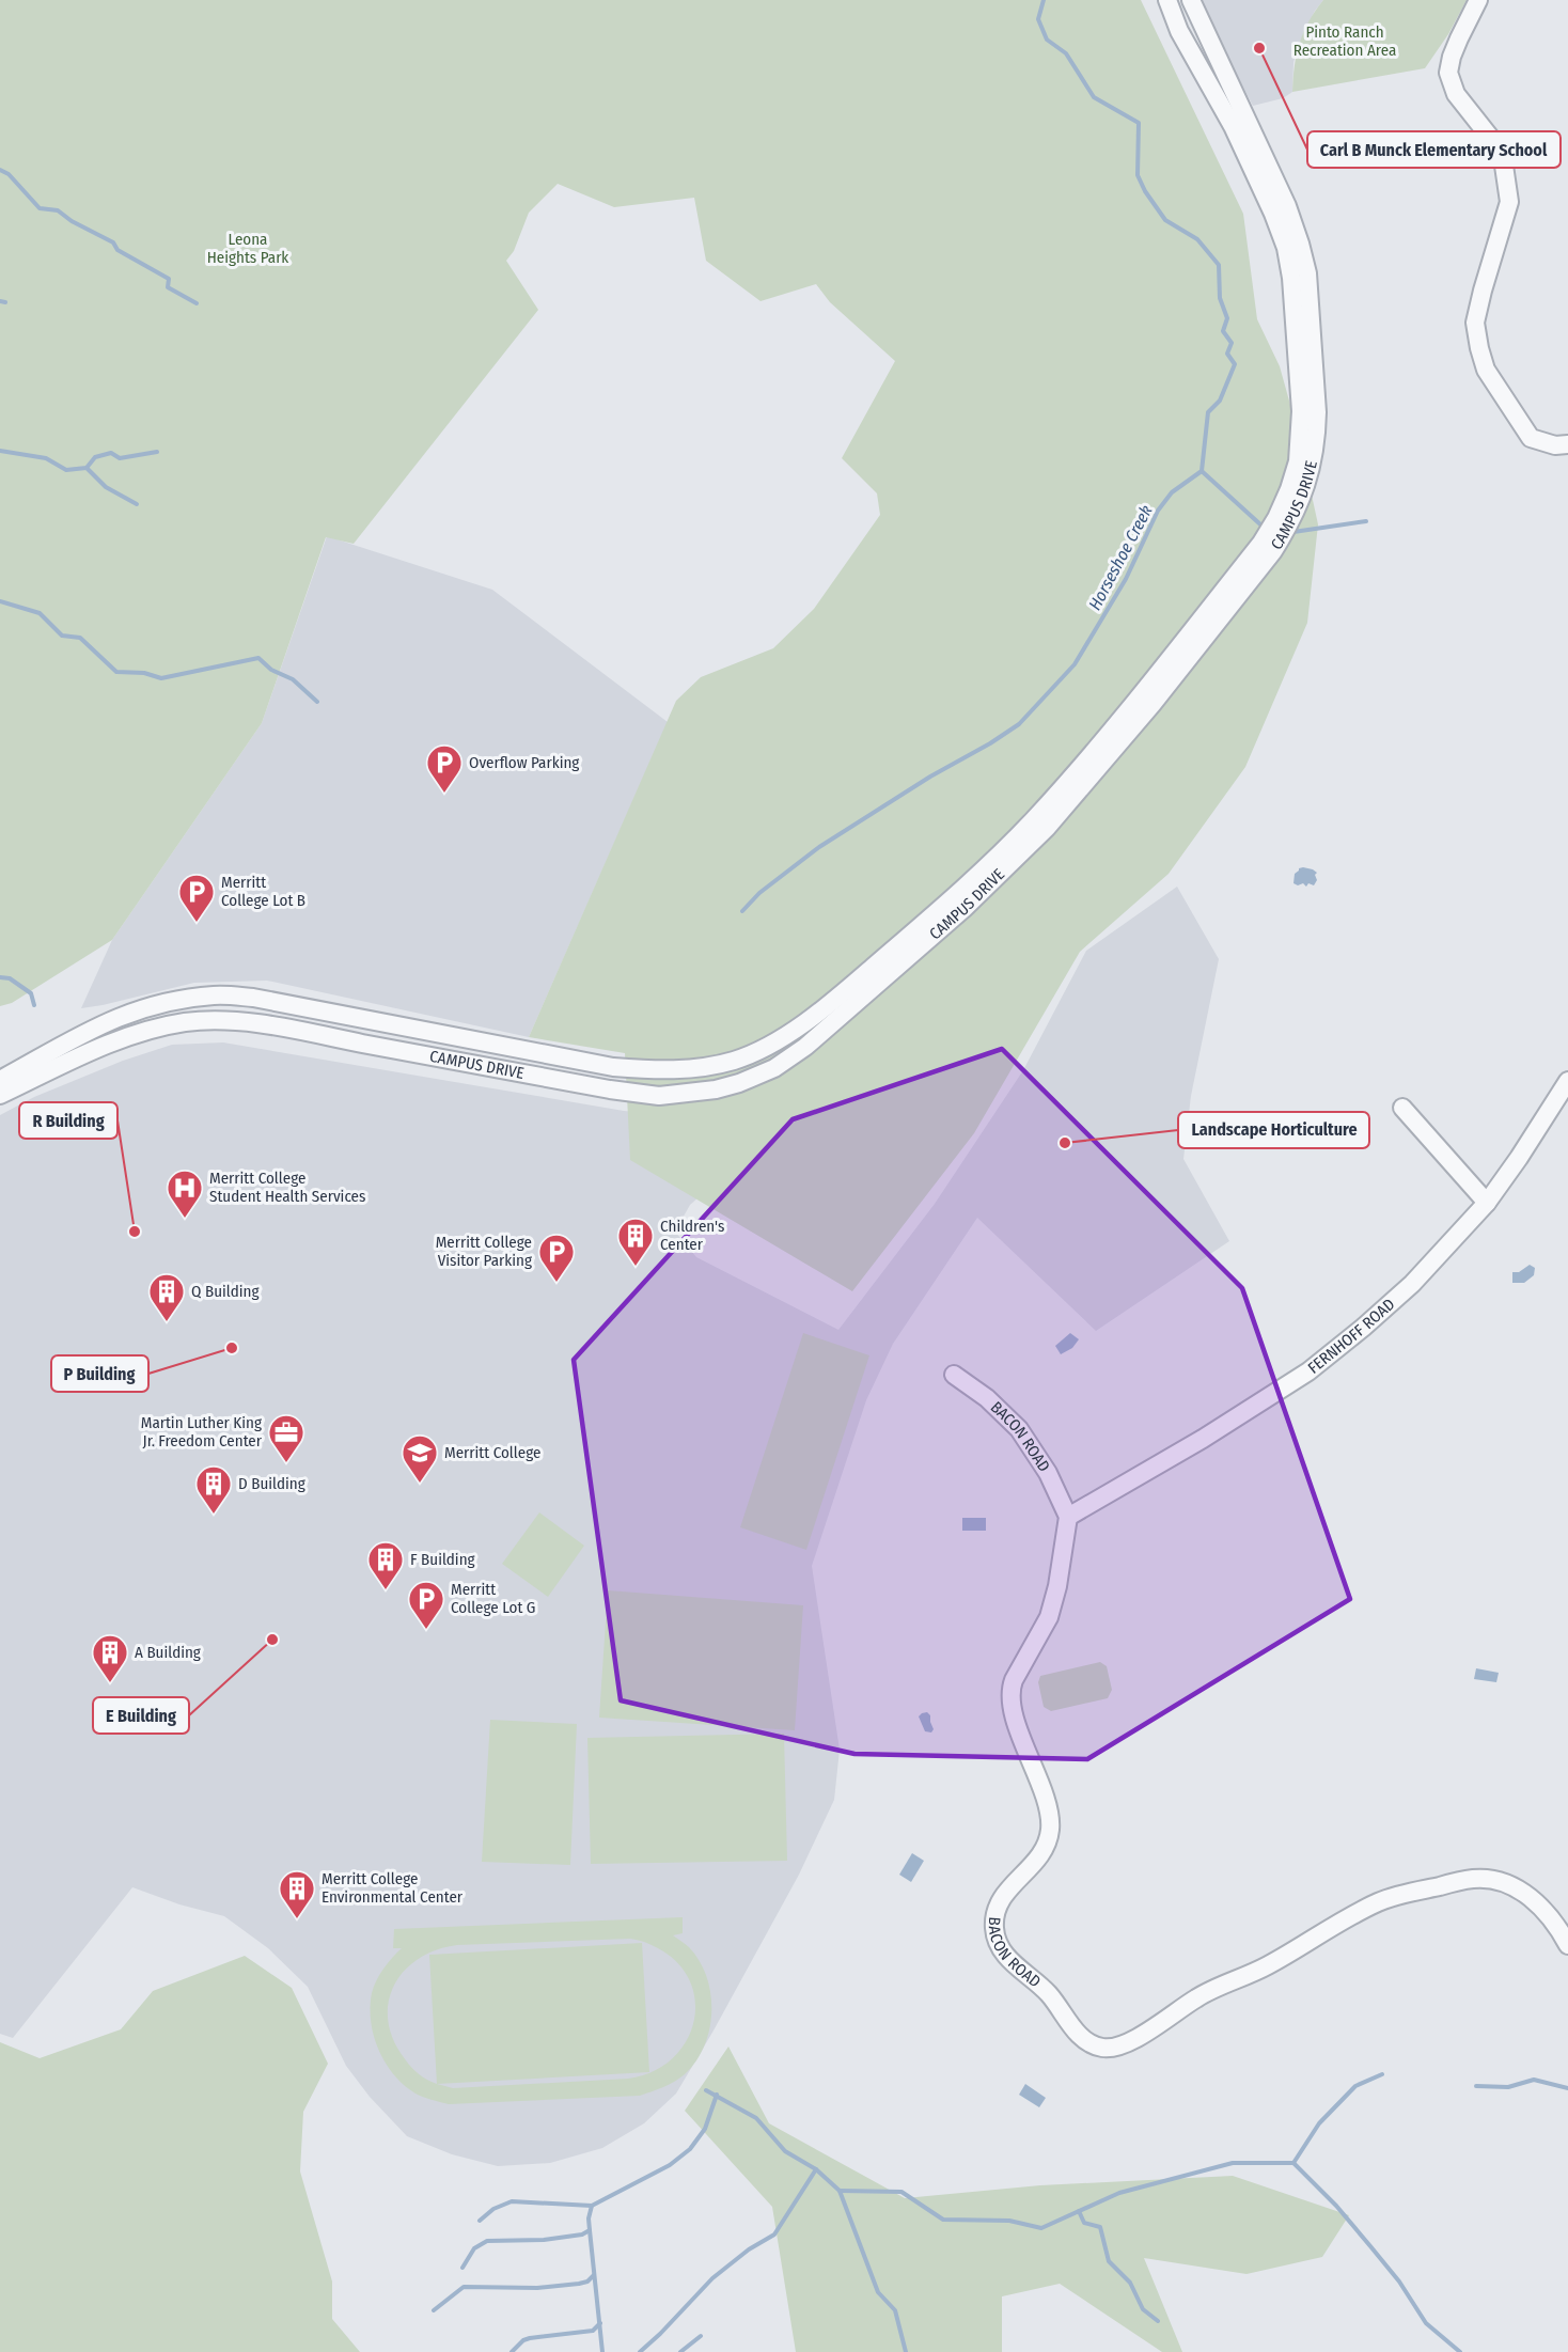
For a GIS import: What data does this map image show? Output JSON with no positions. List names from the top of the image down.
{
  "streets": {
    "street": ["CAMPUS DRIVE", "FERNHOFF ROAD", "BACON ROAD"]
  },
  "crossings": [
    ["FERNHOFF ROAD", "BACON ROAD"]
  ],
  "water": ["Horseshoe Creek"],
  "parks": ["Pinto Ranch Recreation Area", "Leona Heights Park"],
  "places": {
    "other": [
      "Carl B Munck Elementary School",
      "Landscape Horticulture",
      "R Building",
      "P Building",
      "E Building"
    ],
    "parking": [
      "Overflow Parking",
      "Merritt College Lot B",
      "Merritt College Visitor Parking",
      "Merritt College Lot G"
    ],
    "hospital": ["Merritt College Student Health Services"],
    "building": [
      "Children's Center",
      "Q Building",
      "D Building",
      "F Building",
      "A Building",
      "Merritt College Environmental Center"
    ],
    "office": ["Martin Luther King Jr. Freedom Center"],
    "school or university": ["Merritt College"]
  }
}
